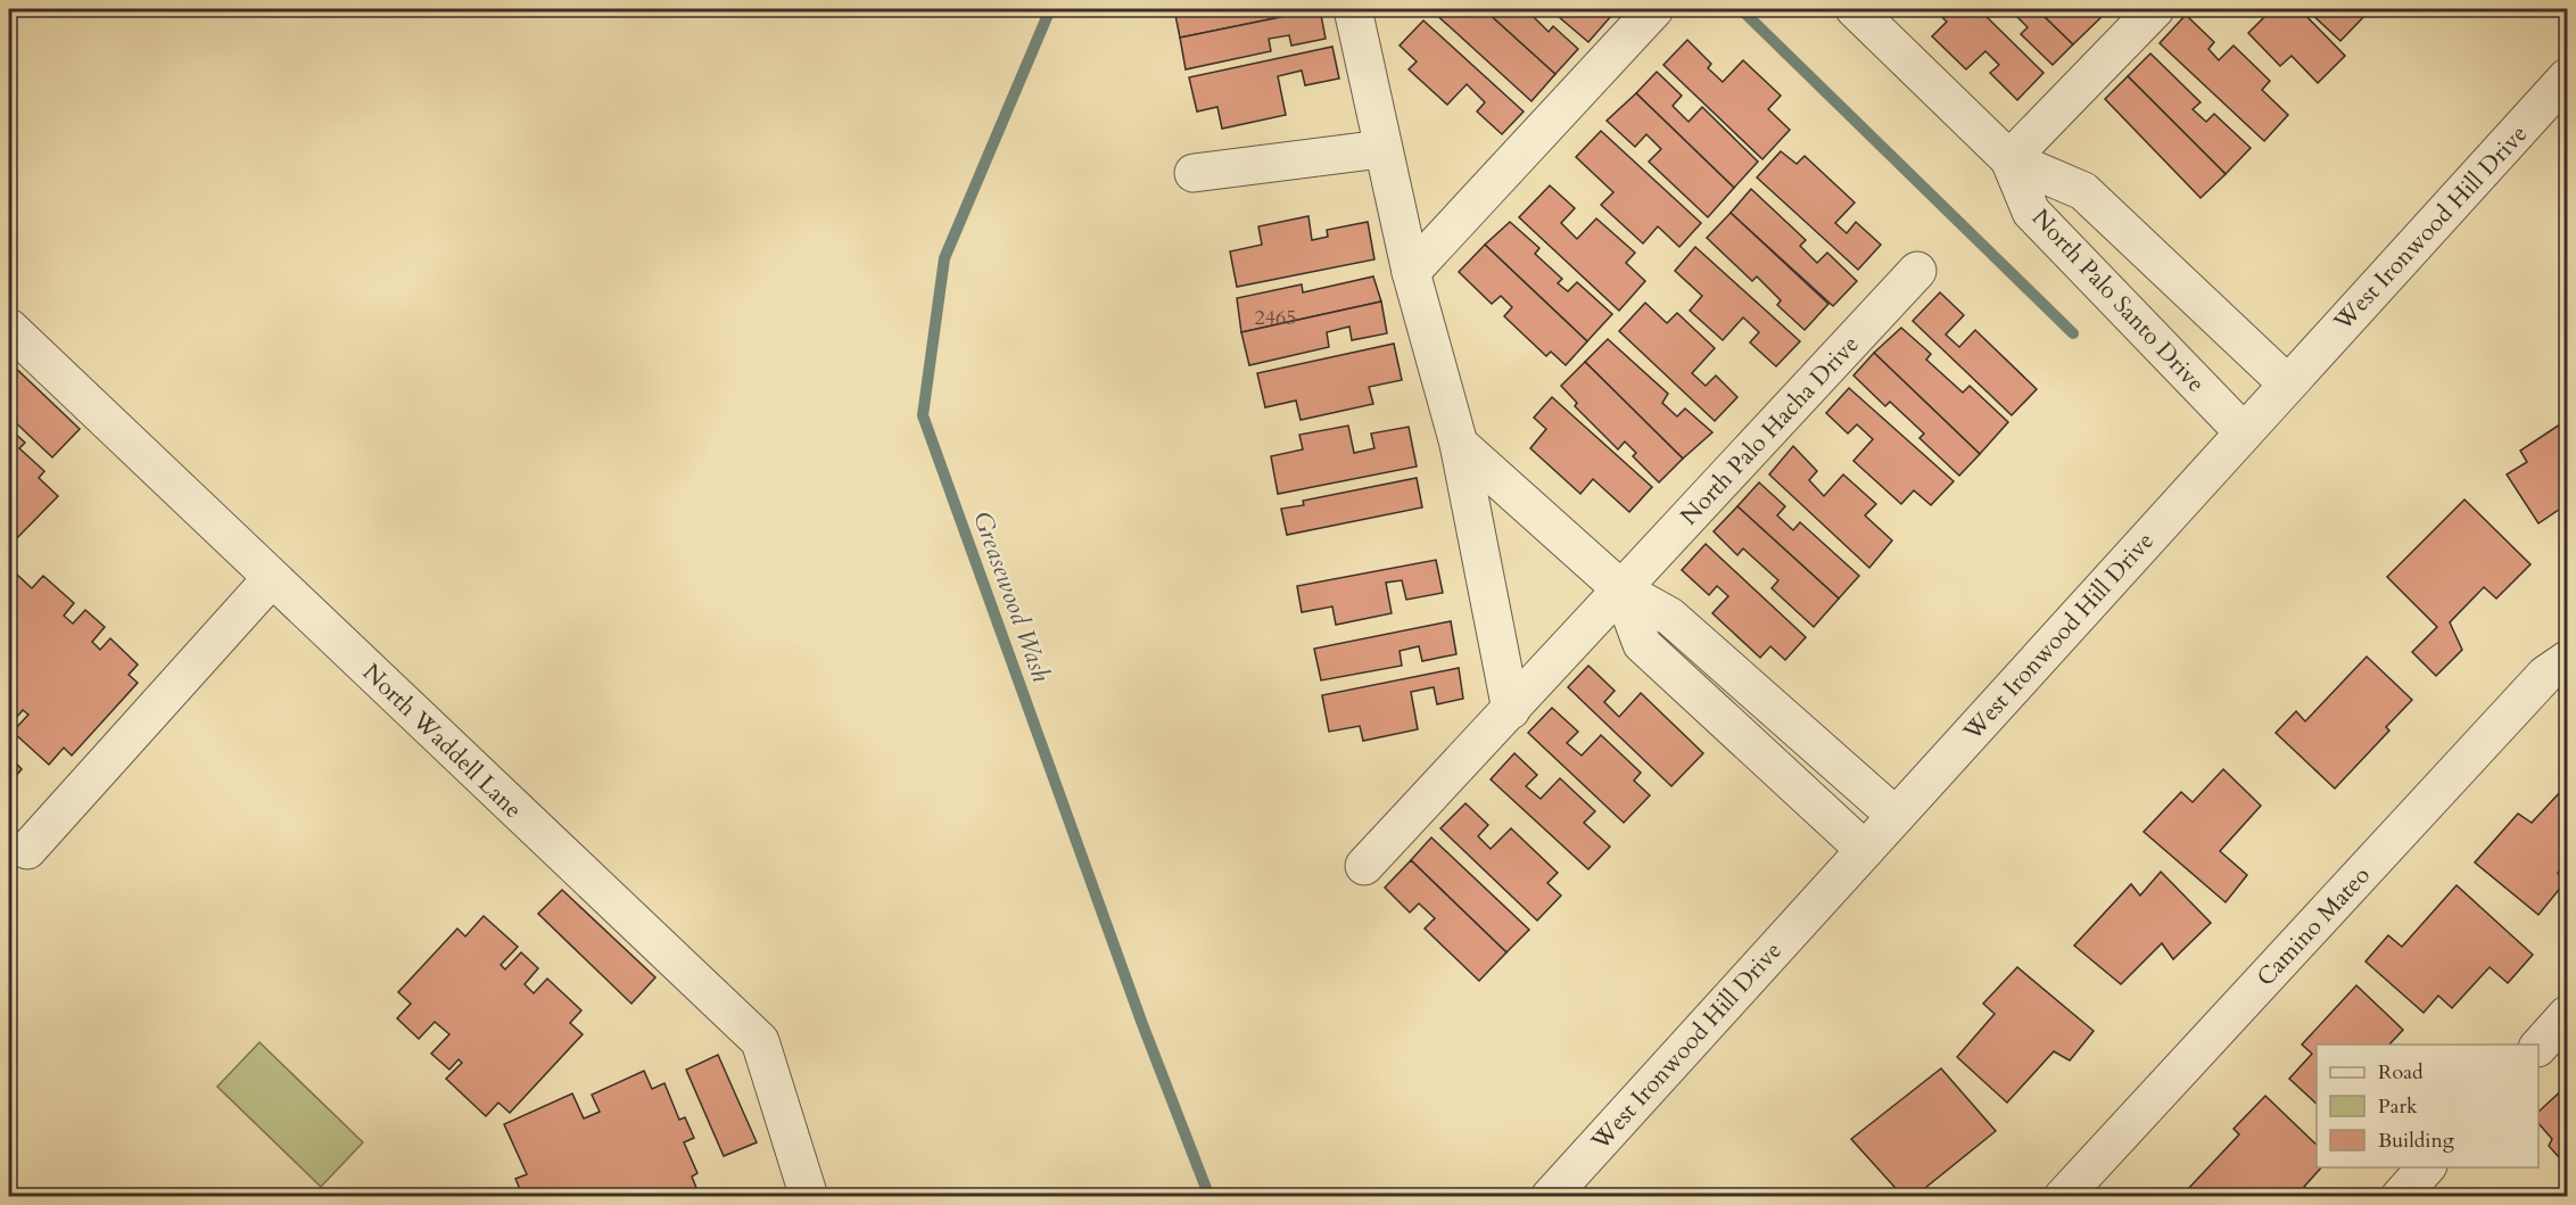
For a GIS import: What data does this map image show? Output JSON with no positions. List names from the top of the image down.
{
  "streets": {
    "street": [
      "West Ironwood Hill Drive",
      "North Palo Santo Drive",
      "North Palo Hacha Drive",
      "North Waddell Lane",
      "Camino Mateo"
    ]
  },
  "crossings": [
    ["West Ironwood Hill Drive", "North Palo Santo Drive"]
  ],
  "water": ["Greasewood Wash"],
  "house_numbers": ["2465"],
  "legend": ["Road", "Park", "Building"]
}
